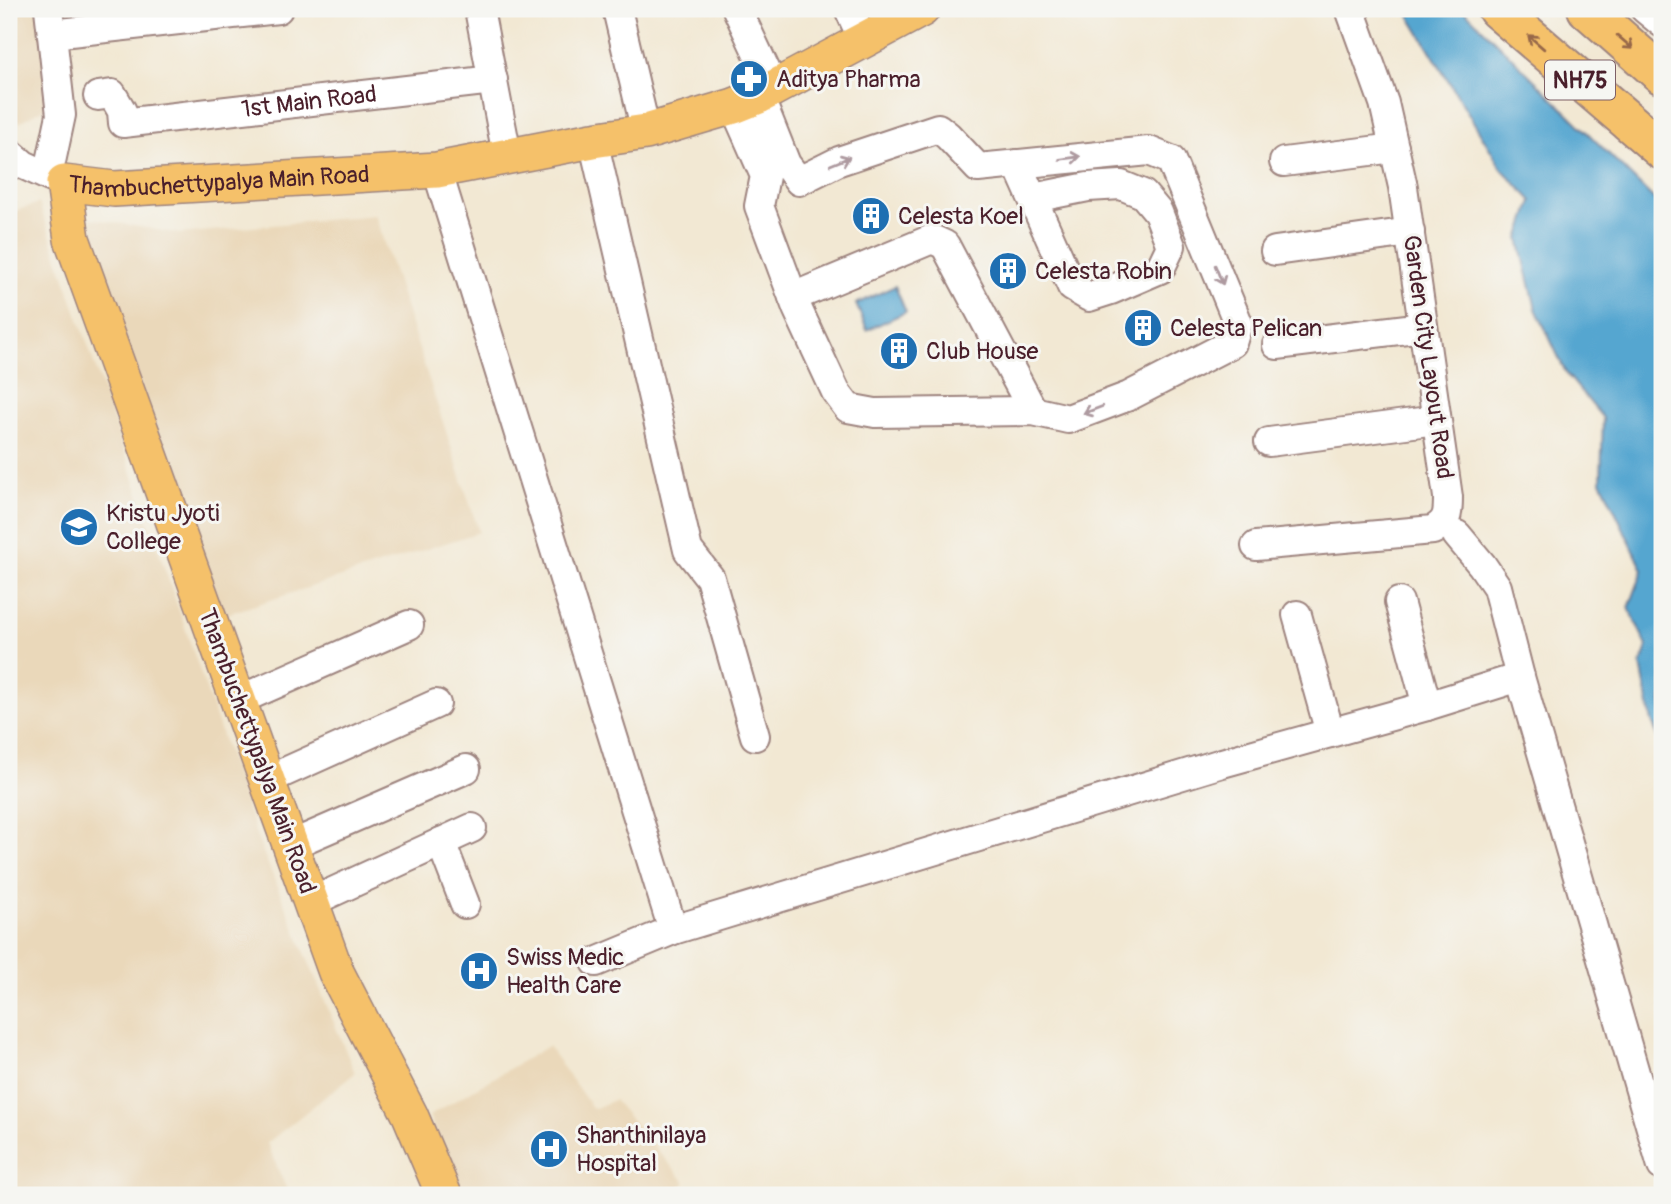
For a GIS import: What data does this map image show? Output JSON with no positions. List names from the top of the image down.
{
  "streets": {
    "highway": ["NH75"],
    "main road": ["Thambuchettypalya Main Road"],
    "street": ["1st Main Road", "Garden City Layout Road"]
  },
  "places": {
    "pharmacy": ["Aditya Pharma"],
    "building": [
      "Celesta Koel",
      "Celesta Robin",
      "Celesta Pelican",
      "Club House"
    ],
    "school or university": ["Kristu Jyoti College"],
    "hospital": ["Swiss Medic Health Care", "Shanthinilaya Hospital"]
  }
}
